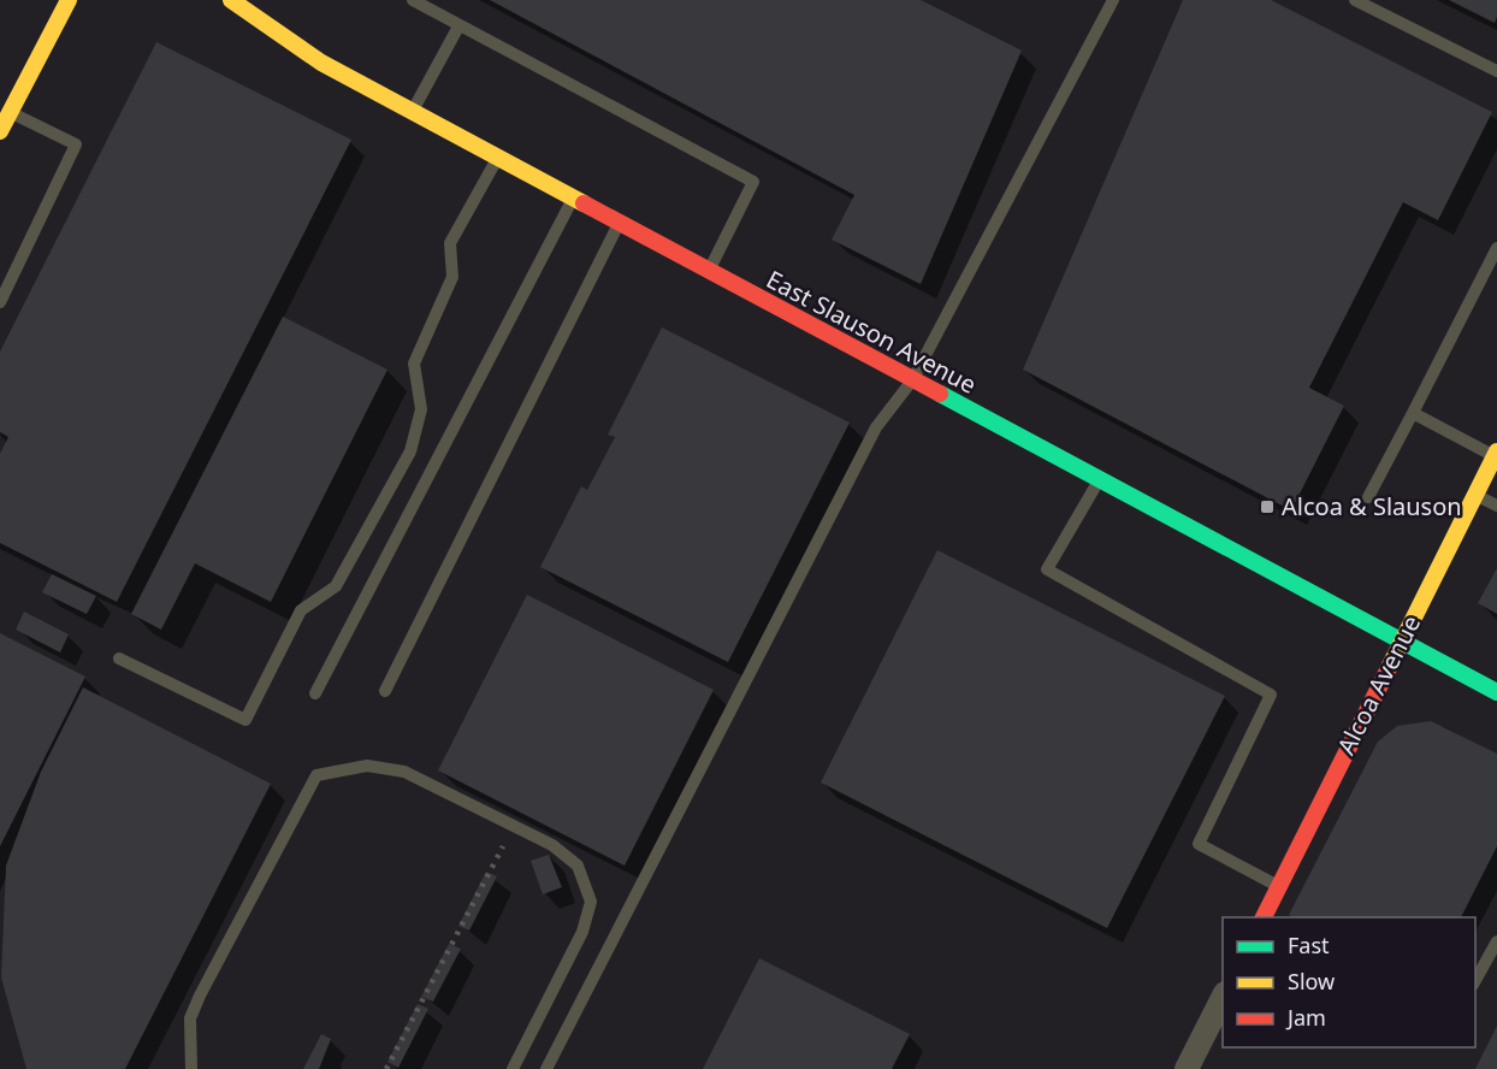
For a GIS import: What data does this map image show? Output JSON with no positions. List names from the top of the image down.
{
  "streets": {
    "main road": ["East Slauson Avenue", "Alcoa Avenue"]
  },
  "crossings": [
    ["East Slauson Avenue", "Alcoa Avenue"]
  ],
  "places": {
    "transit": ["Alcoa & Slauson"]
  },
  "legend": ["Fast", "Slow", "Jam"]
}
